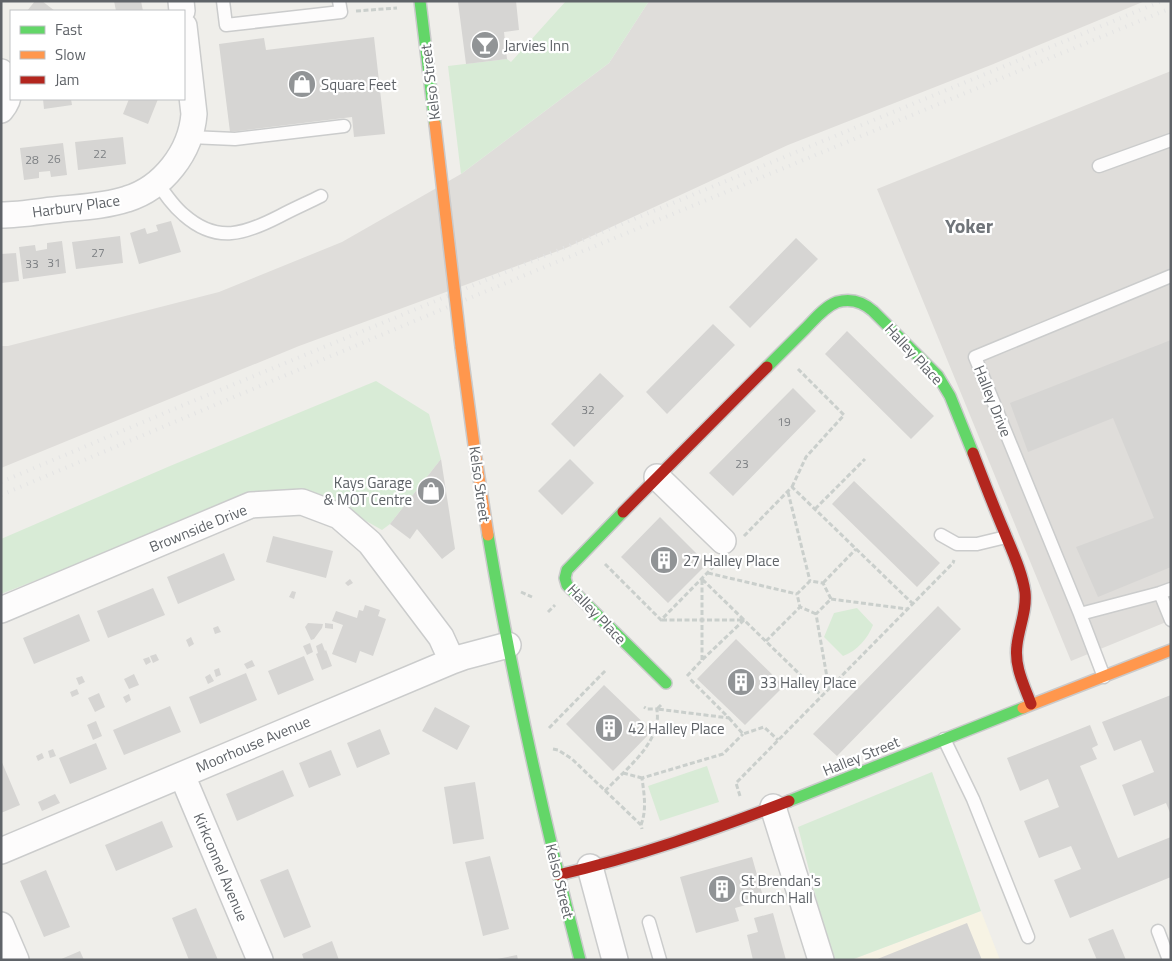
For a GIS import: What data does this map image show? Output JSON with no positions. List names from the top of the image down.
{
  "streets": {
    "street": [
      "Kelso Street",
      "Harbury Place",
      "Halley Place",
      "Brownside Drive",
      "Moorhouse Avenue",
      "Halley Street",
      "Kirkconnel Avenue"
    ],
    "lane": ["Halley Drive"]
  },
  "crossings": [
    ["Kelso Street", "Moorhouse Avenue"],
    ["Kelso Street", "Halley Street"],
    ["Halley Place", "Halley Street"],
    ["Brownside Drive", "Moorhouse Avenue"],
    ["Moorhouse Avenue", "Kirkconnel Avenue"]
  ],
  "districts": ["Yoker"],
  "places": {
    "bar": ["Jarvies Inn"],
    "shop": ["Square Feet", "Kays Garage & MOT Centre"],
    "building": [
      "27 Halley Place",
      "33 Halley Place",
      "42 Halley Place",
      "St Brendan's Church Hall"
    ]
  },
  "house_numbers": [
    "22",
    "26",
    "28",
    "27",
    "31",
    "33",
    "32",
    "19",
    "23"
  ],
  "legend": ["Fast", "Slow", "Jam"]
}
